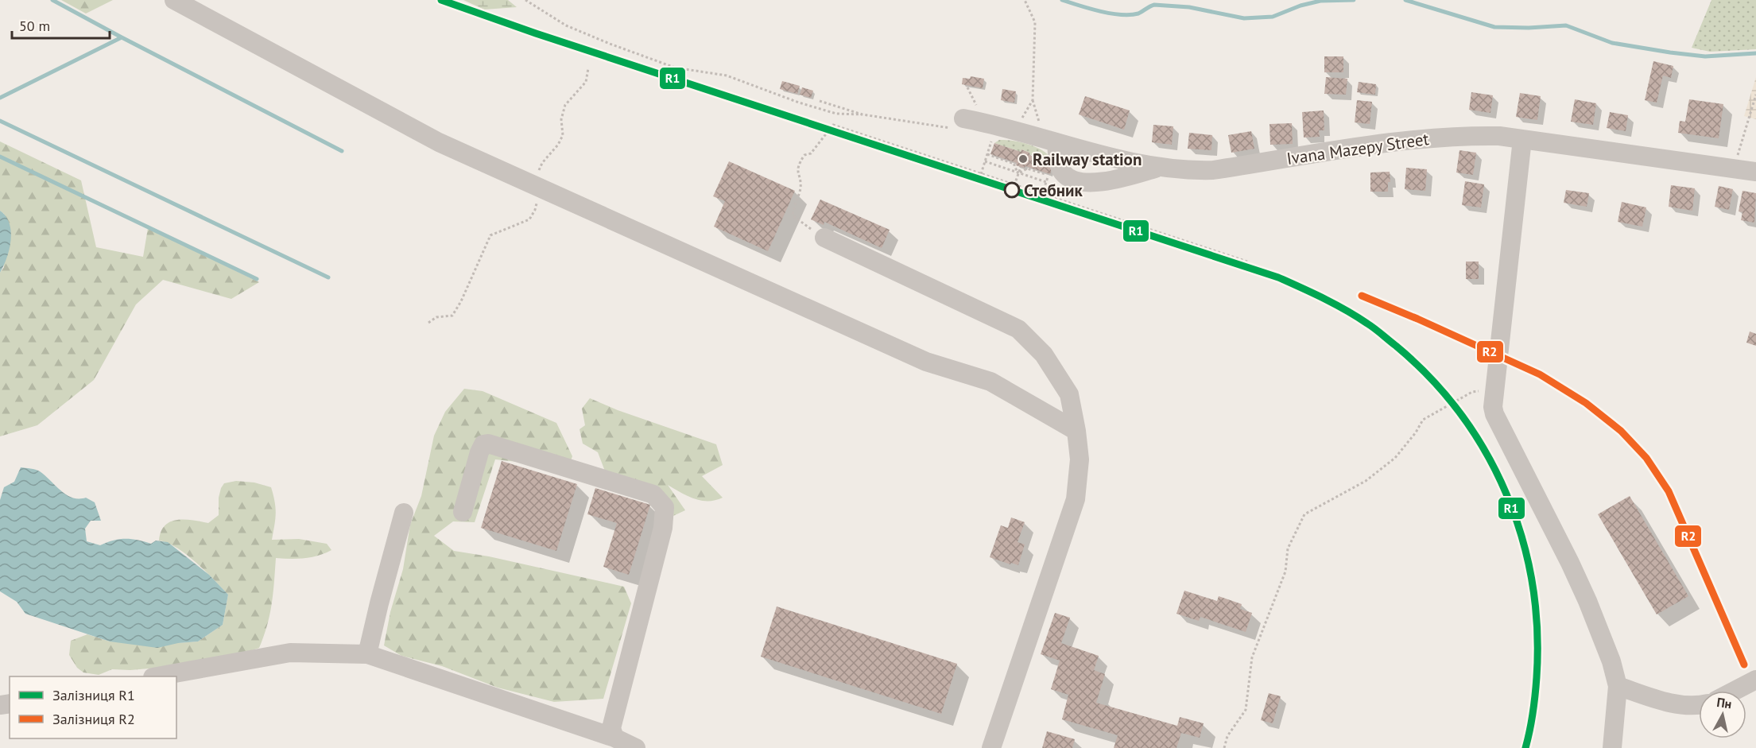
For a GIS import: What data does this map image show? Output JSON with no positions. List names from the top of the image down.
{
  "streets": {
    "street": ["Ivana Mazepy Street"]
  },
  "places": ["Railway station", "Стебник"],
  "lines": ["rail line R1", "rail line R2"],
  "legend": ["Залізниця R1", "Залізниця R2"],
  "scale_bar": "50 m",
  "north": "top"
}
